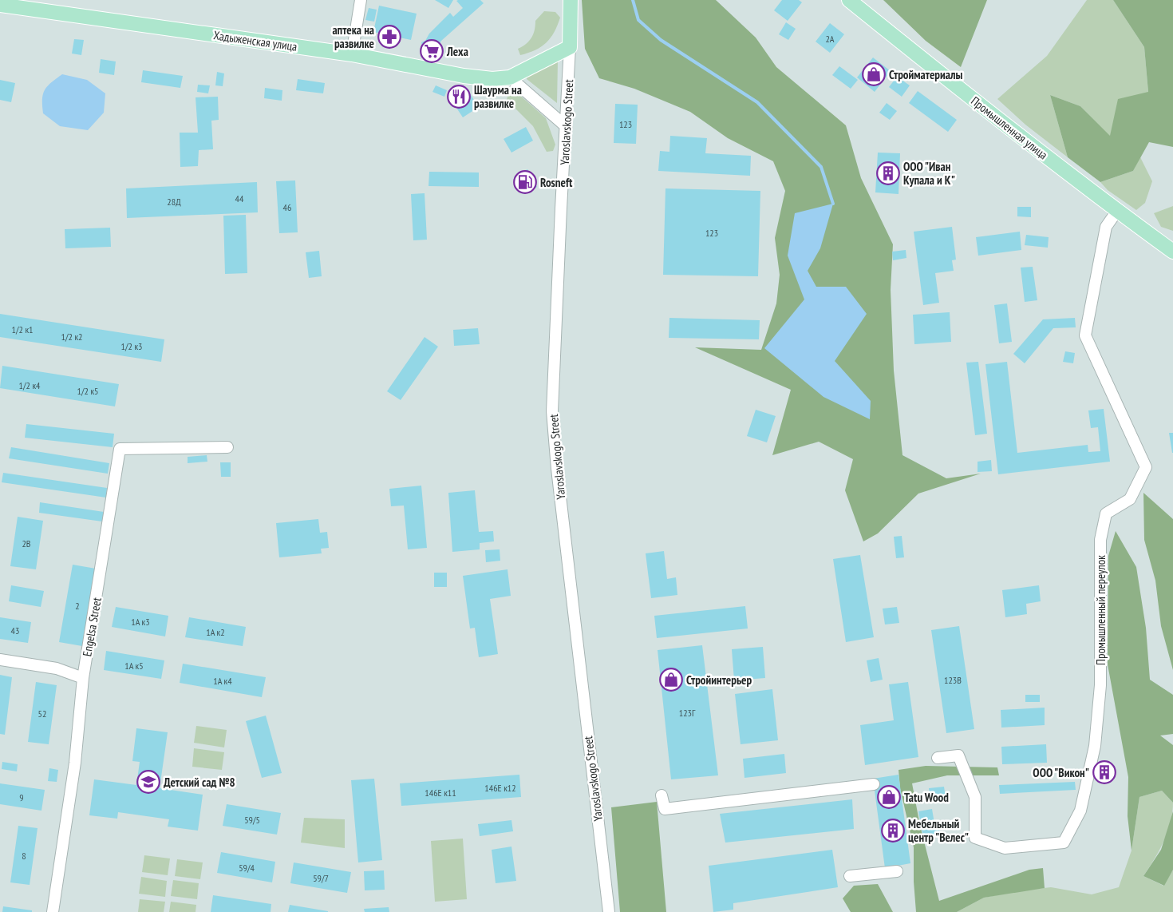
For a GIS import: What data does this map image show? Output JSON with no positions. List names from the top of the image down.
{
  "streets": {
    "main road": ["Хадыженская улица", "Yaroslavskogo Street", "Промышленная улица"],
    "street": ["Промышленный переулок", "Engelsa Street"]
  },
  "crossings": [
    ["Хадыженская улица", "Yaroslavskogo Street"],
    ["Промышленная улица", "Промышленный переулок"]
  ],
  "places": {
    "pharmacy": ["аптека на развилке"],
    "supermarket": ["Леха"],
    "shop": ["Стройматериалы", "Стройинтерьер", "Tatu Wood"],
    "restaurant": ["Шаурма на развилке"],
    "building": ["ООО \"Иван Купала и К\"", "ООО \"Викон\"", "Мебельный центр \"Велес\""],
    "fuel station": ["Rosneft"],
    "school or university": ["Детский сад №8"]
  },
  "house_numbers": [
    "2А",
    "123",
    "44",
    "28Д",
    "46",
    "123",
    "1/2 к1",
    "1/2 к2",
    "1/2 к3",
    "1/2 к4",
    "1/2 к5",
    "2В",
    "2",
    "1А к3",
    "43",
    "1А к2",
    "1А к5",
    "123В",
    "1А к4",
    "123Г",
    "52",
    "146Е к12",
    "146Е к11",
    "9",
    "59/5",
    "8",
    "59/4",
    "59/7"
  ]
}
